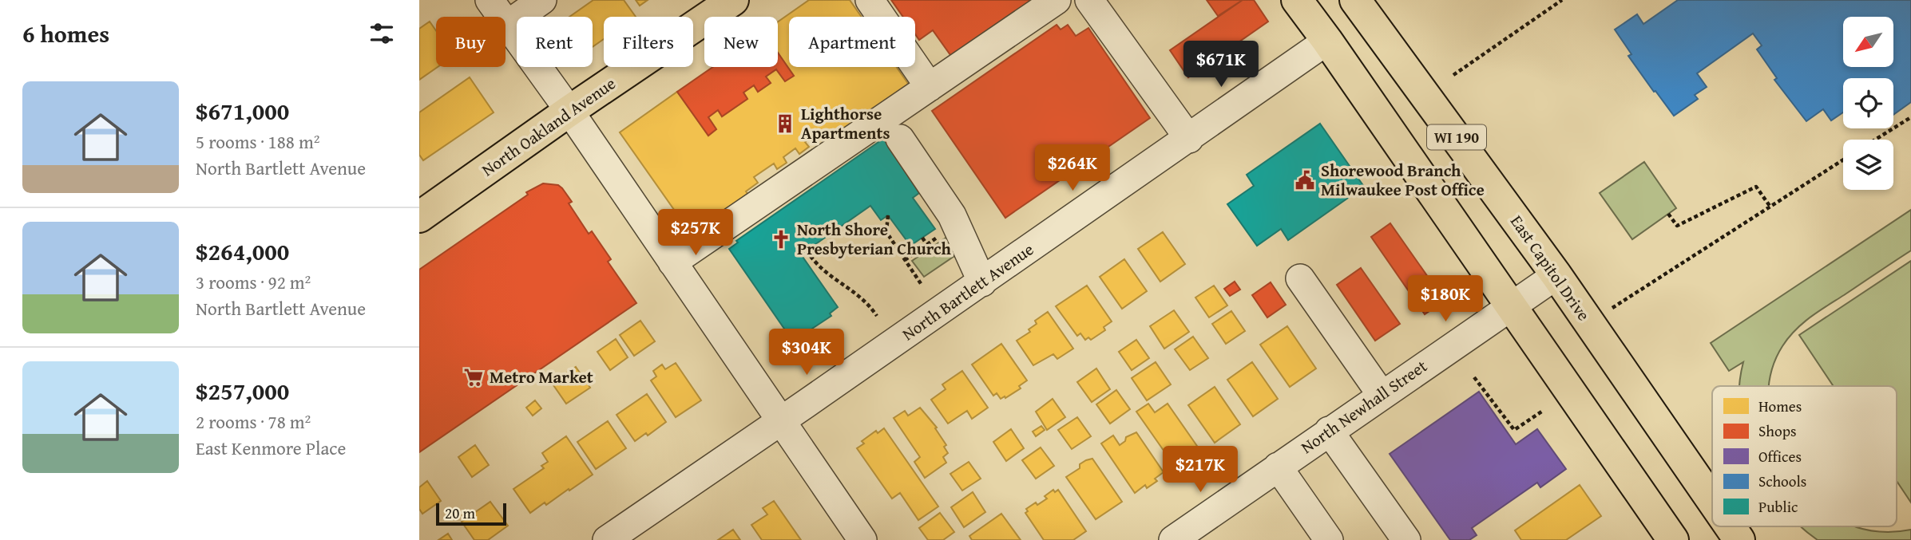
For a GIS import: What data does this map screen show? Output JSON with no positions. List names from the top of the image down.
{
  "streets": {
    "main road": ["North Oakland Avenue", "WI 190", "East Capitol Drive"],
    "street": ["North Bartlett Avenue", "North Newhall Street"]
  },
  "crossings": [
    ["WI 190", "North Bartlett Avenue"],
    ["WI 190", "North Newhall Street"],
    ["East Capitol Drive", "North Newhall Street"]
  ],
  "places": {
    "building": ["Lighthorse Apartments"],
    "public building": ["Shorewood Branch Milwaukee Post Office"],
    "church": ["North Shore Presbyterian Church"],
    "supermarket": ["Metro Market"]
  },
  "legend": [
    "Homes",
    "Shops",
    "Offices",
    "Schools",
    "Public"
  ],
  "scale_bar": "20 m",
  "north": "bottom left",
  "page": {
    "heading": "6 homes",
    "chip": [
      "Buy",
      "Rent",
      "Filters",
      "New",
      "Apartment"
    ],
    "price": [
      "$671K",
      "$264K",
      "$257K",
      "$180K",
      "$304K",
      "$217K"
    ],
    "list": [
      {
        "name": "$671,000",
        "note": "5 rooms · 188 m² · North Bartlett Avenue"
      },
      {
        "name": "$264,000",
        "note": "3 rooms · 92 m² · North Bartlett Avenue"
      },
      {
        "name": "$257,000",
        "note": "2 rooms · 78 m² · East Kenmore Place"
      }
    ],
    "scale": "20 m"
  }
}
